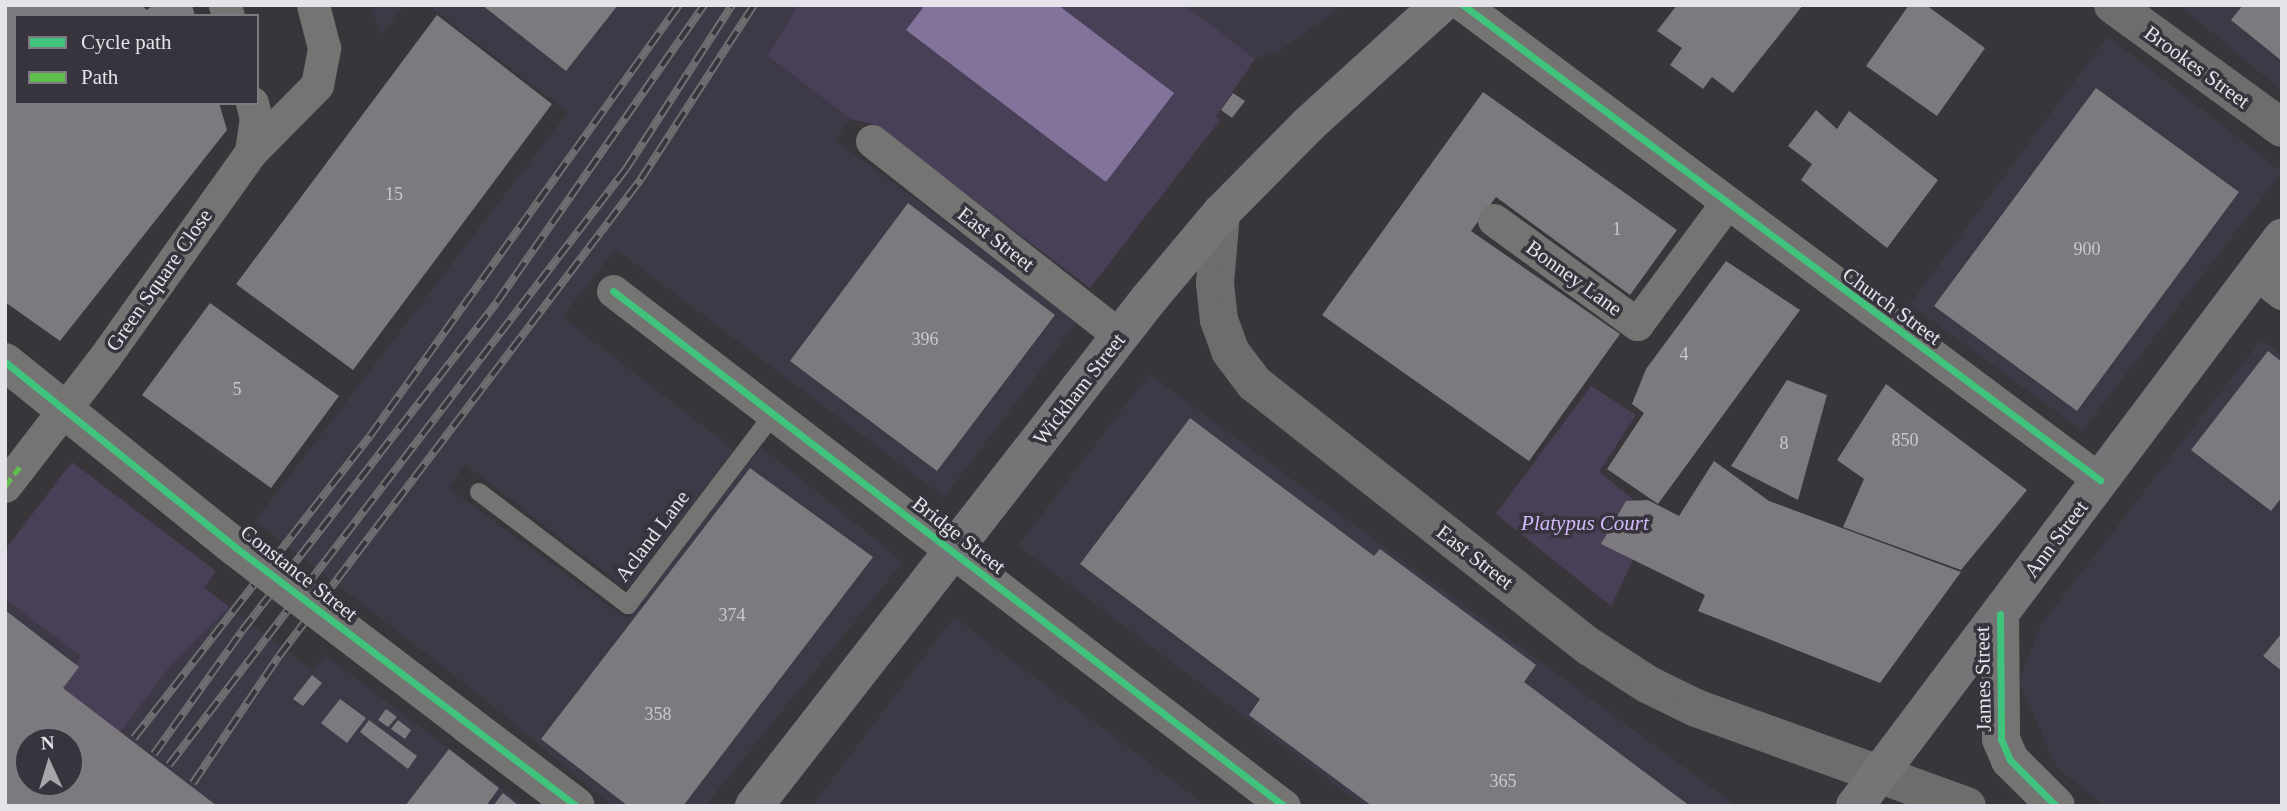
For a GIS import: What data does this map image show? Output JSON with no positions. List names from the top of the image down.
{
  "streets": {
    "main road": [
      "Brookes Street",
      "East Street",
      "Wickham Street",
      "Ann Street"
    ],
    "street": [
      "Bonney Lane",
      "Green Square Close",
      "Church Street",
      "Bridge Street",
      "Constance Street",
      "James Street"
    ],
    "lane": ["Acland Lane"]
  },
  "crossings": [
    ["East Street", "Wickham Street"],
    ["East Street", "Ann Street"],
    ["Bonney Lane", "Church Street"],
    ["Green Square Close", "Constance Street"],
    ["Church Street", "Ann Street"],
    ["Wickham Street", "Bridge Street"],
    ["Bridge Street", "Acland Lane"],
    ["Ann Street", "James Street"]
  ],
  "parks": ["Platypus Court"],
  "house_numbers": [
    "15",
    "1",
    "900",
    "396",
    "4",
    "5",
    "850",
    "8",
    "374",
    "358",
    "365"
  ],
  "legend": ["Cycle path", "Path"],
  "north": "top"
}
